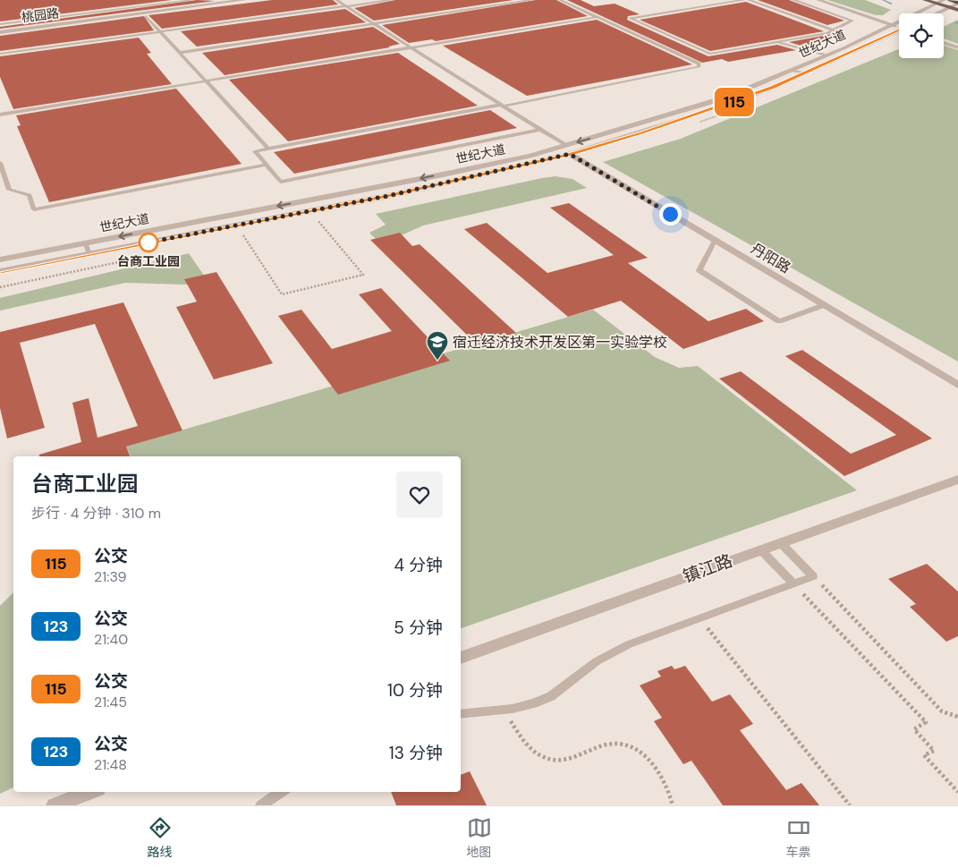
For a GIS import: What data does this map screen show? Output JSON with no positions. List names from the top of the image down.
{
  "streets": {
    "street": [
      "桃园路",
      "世纪大道",
      "丹阳路",
      "镇江路"
    ]
  },
  "crossings": [
    ["世纪大道", "丹阳路"]
  ],
  "places": {
    "other": ["台商工业园"],
    "school or university": ["宿迁经济技术开发区第一实验学校"]
  },
  "lines": ["bus line 115"],
  "page": {
    "on_map": "115",
    "heading": ["台商工业园", "步行 · 4 分钟 · 310 m"],
    "list": [
      {
        "mark": "115",
        "name": "公交",
        "note": "21:39",
        "value": "4 分钟"
      },
      {
        "mark": "123",
        "name": "公交",
        "note": "21:40",
        "value": "5 分钟"
      },
      {
        "mark": "115",
        "name": "公交",
        "note": "21:45",
        "value": "10 分钟"
      },
      {
        "mark": "123",
        "name": "公交",
        "note": "21:48",
        "value": "13 分钟"
      }
    ],
    "tabs": ["路线", "地图", "车票"]
  }
}
